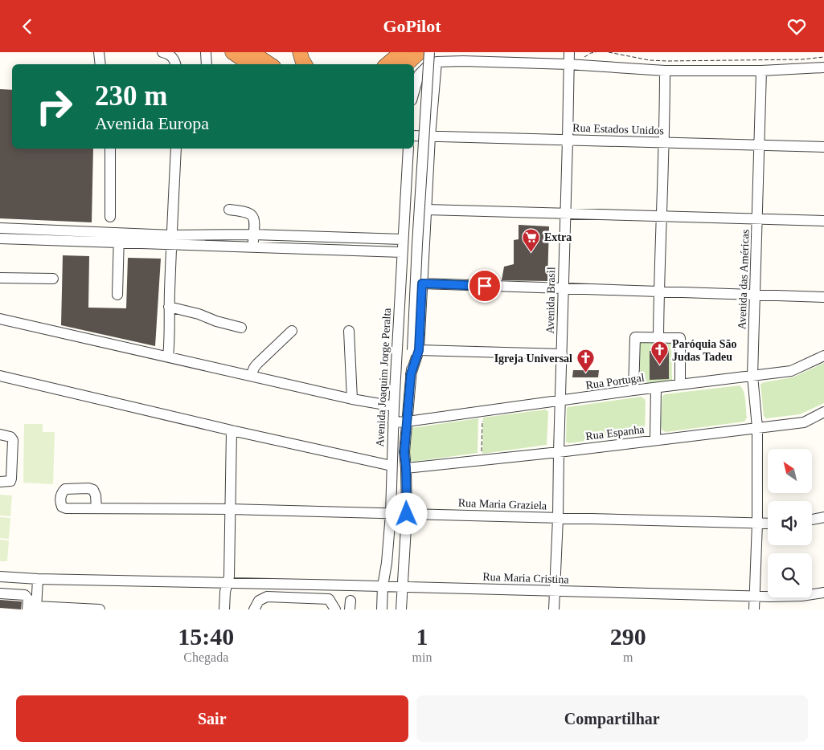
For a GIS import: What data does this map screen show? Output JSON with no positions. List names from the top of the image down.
{
  "streets": {
    "street": [
      "Rua Estados Unidos",
      "Avenida das Américas",
      "Avenida Brasil",
      "Avenida Joaquim Jorge Peralta",
      "Rua Portugal",
      "Rua Espanha",
      "Rua Maria Graziela",
      "Rua Maria Cristina"
    ]
  },
  "crossings": [
    ["Rua Estados Unidos", "Avenida das Américas"],
    ["Rua Estados Unidos", "Avenida Brasil"],
    ["Avenida das Américas", "Rua Portugal"],
    ["Avenida das Américas", "Rua Espanha"],
    ["Avenida das Américas", "Rua Maria Graziela"],
    ["Avenida das Américas", "Rua Maria Cristina"],
    ["Avenida Brasil", "Rua Portugal"],
    ["Avenida Brasil", "Rua Espanha"],
    ["Avenida Brasil", "Rua Maria Graziela"],
    ["Avenida Brasil", "Rua Maria Cristina"],
    ["Avenida Joaquim Jorge Peralta", "Rua Portugal"],
    ["Avenida Joaquim Jorge Peralta", "Rua Maria Graziela"],
    ["Avenida Joaquim Jorge Peralta", "Rua Maria Cristina"]
  ],
  "places": {
    "supermarket": ["Extra"],
    "church": ["Paróquia São Judas Tadeu", "Igreja Universal"]
  },
  "north": "top left",
  "page": {
    "header": "GoPilot",
    "turn": ["230 m", "Avenida Europa"],
    "eta": [
      "15:40",
      "Chegada",
      "1",
      "min",
      "290",
      "m"
    ],
    "buttons": ["Sair", "Compartilhar"]
  }
}
